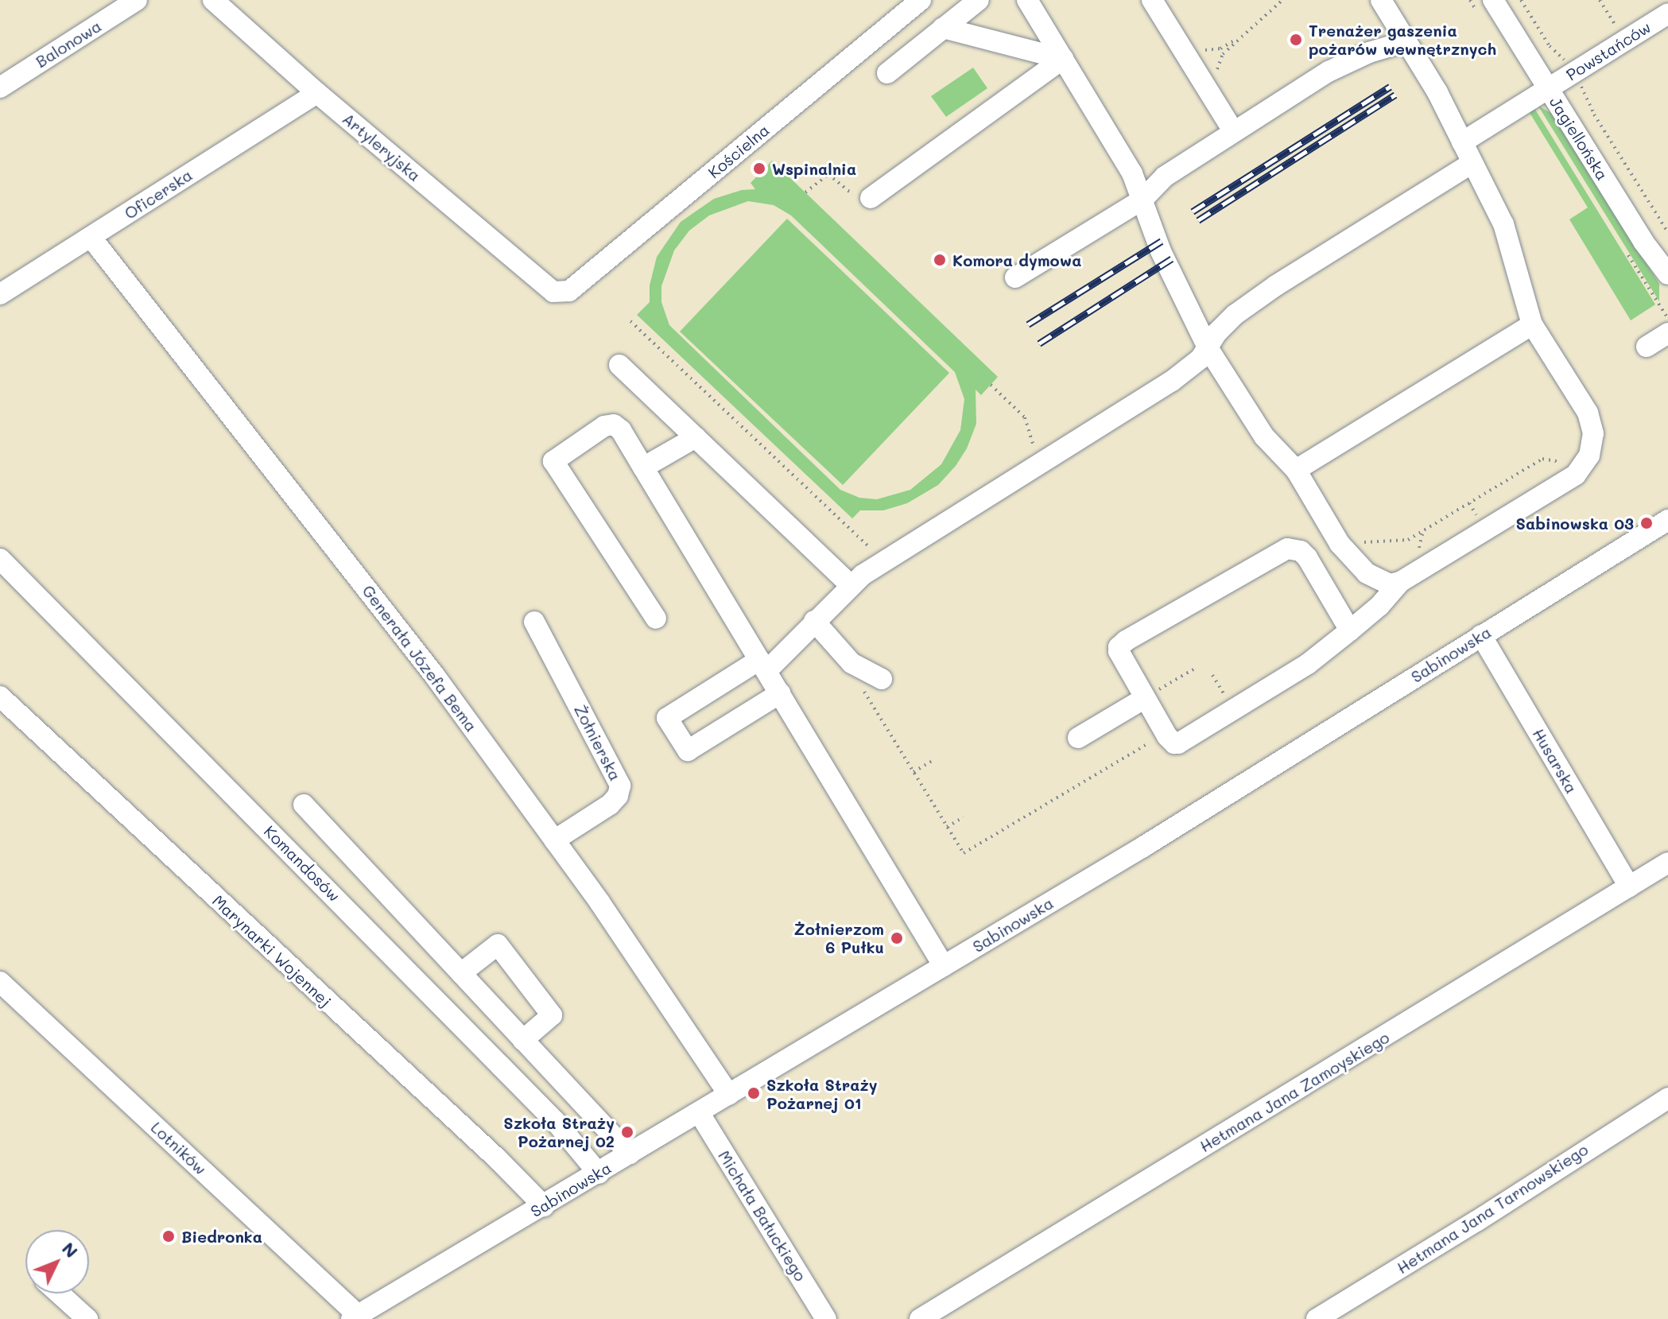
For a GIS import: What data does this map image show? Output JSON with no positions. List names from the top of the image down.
{
  "streets": {
    "street": [
      "Balonowa",
      "Powstańców",
      "Jagiellońska",
      "Artyleryjska",
      "Kościelna",
      "Oficerska",
      "Sabinowska",
      "Generała Józefa Bema",
      "Żołnierska",
      "Husarska",
      "Komandosów",
      "Marynarki Wojennej",
      "Hetmana Jana Zamoyskiego",
      "Lotników",
      "Hetmana Jana Tarnowskiego",
      "Michała Bałuckiego"
    ]
  },
  "crossings": [
    ["Powstańców", "Jagiellońska"],
    ["Artyleryjska", "Kościelna"],
    ["Artyleryjska", "Oficerska"],
    ["Oficerska", "Generała Józefa Bema"],
    ["Sabinowska", "Generała Józefa Bema"],
    ["Sabinowska", "Husarska"],
    ["Sabinowska", "Komandosów"],
    ["Sabinowska", "Marynarki Wojennej"],
    ["Sabinowska", "Lotników"],
    ["Sabinowska", "Michała Bałuckiego"],
    ["Generała Józefa Bema", "Żołnierska"],
    ["Husarska", "Hetmana Jana Zamoyskiego"]
  ],
  "places": [
    "Trenażer gaszenia pożarów wewnętrznych",
    "Wspinalnia",
    "Komora dymowa",
    "Sabinowska 03",
    "Żołnierzom 6 Pułku",
    "Szkoła Straży Pożarnej 01",
    "Szkoła Straży Pożarnej 02",
    "Biedronka"
  ],
  "north": "top right"
}
